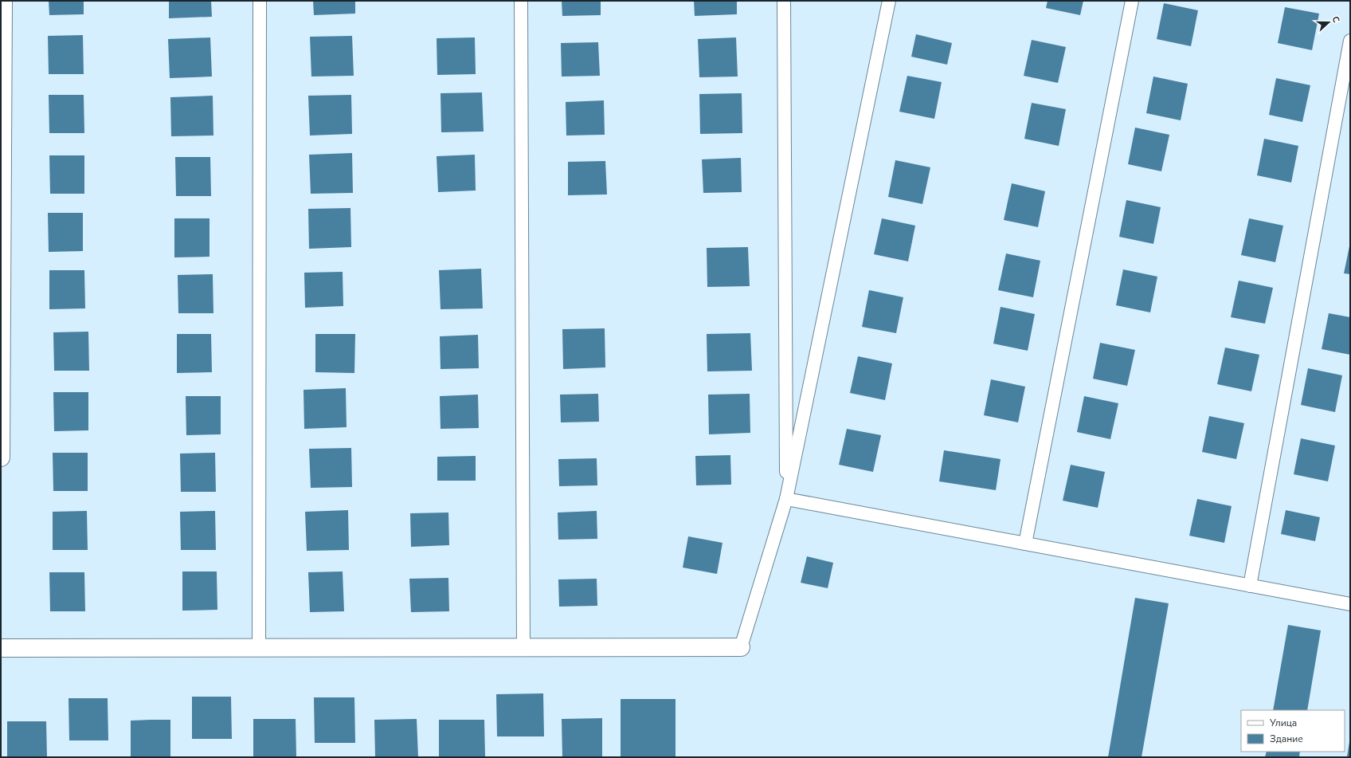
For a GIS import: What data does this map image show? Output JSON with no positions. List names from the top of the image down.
{
  "legend": ["Улица", "Здание"],
  "north": "right"
}
